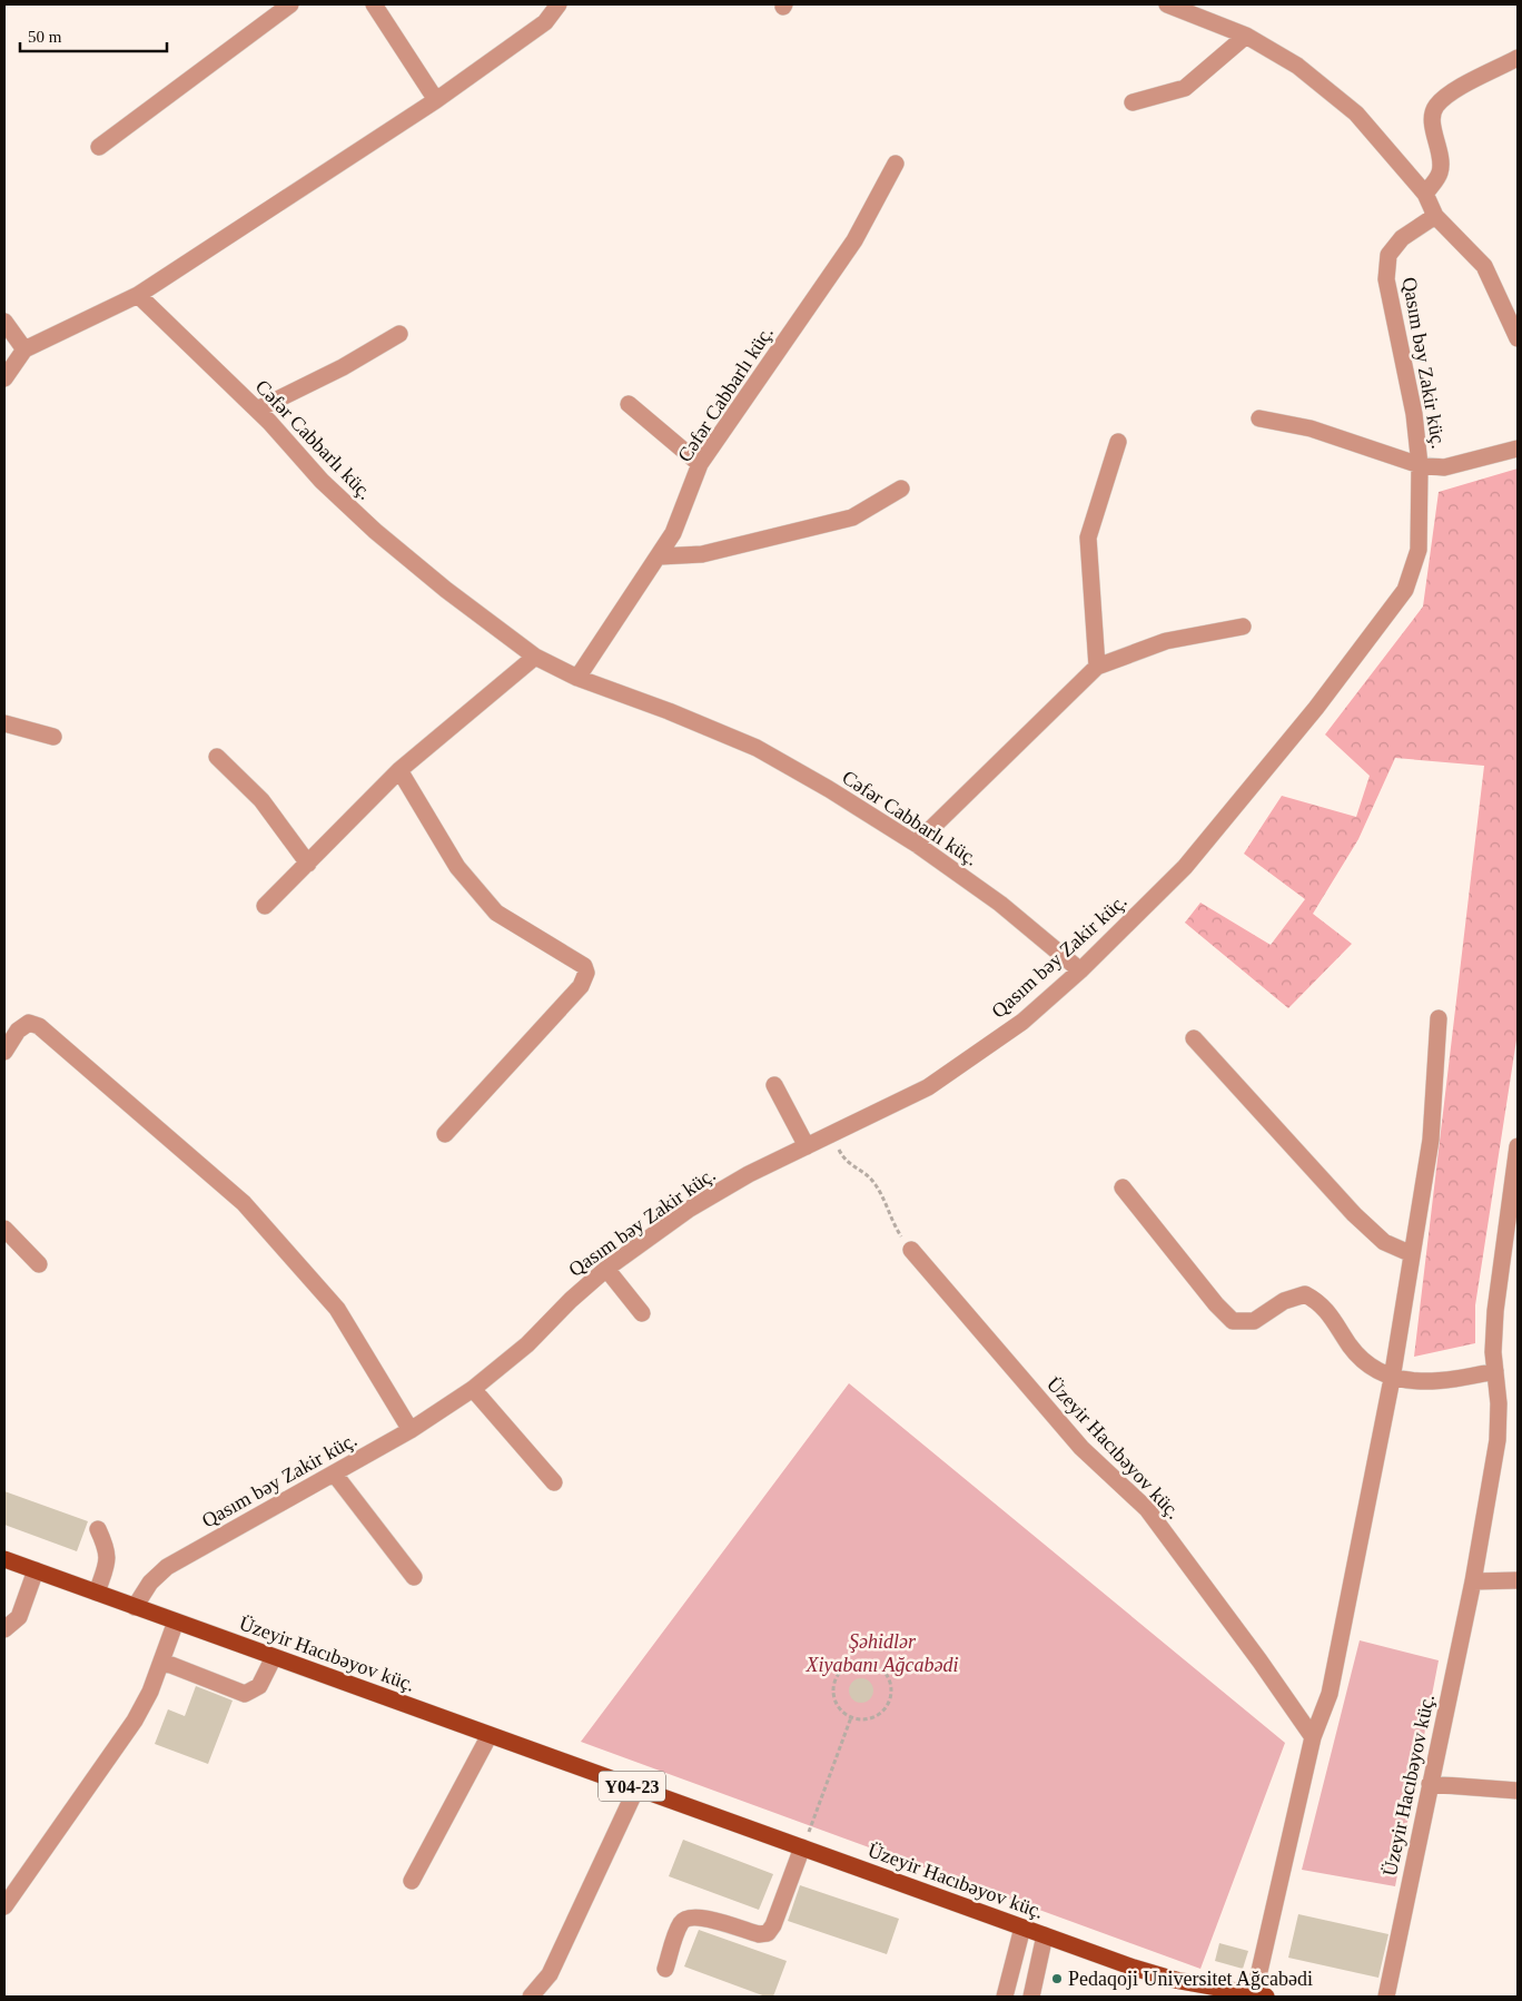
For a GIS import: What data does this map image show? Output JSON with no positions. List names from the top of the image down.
{
  "streets": {
    "main road": ["Üzeyir Hacıbəyov küç.", "Y04-23"],
    "street": ["Qasım bəy Zakir küç.", "Cəfər Cabbarlı küç."]
  },
  "crossings": [
    ["Qasım bəy Zakir küç.", "Cəfər Cabbarlı küç."],
    ["Qasım bəy Zakir küç.", "Üzeyir Hacıbəyov küç."]
  ],
  "parks": ["Şəhidlər Xiyabanı Ağcabədi"],
  "places": ["Pedaqoji Universitet Ağcabədi"],
  "scale_bar": "50 m"
}
